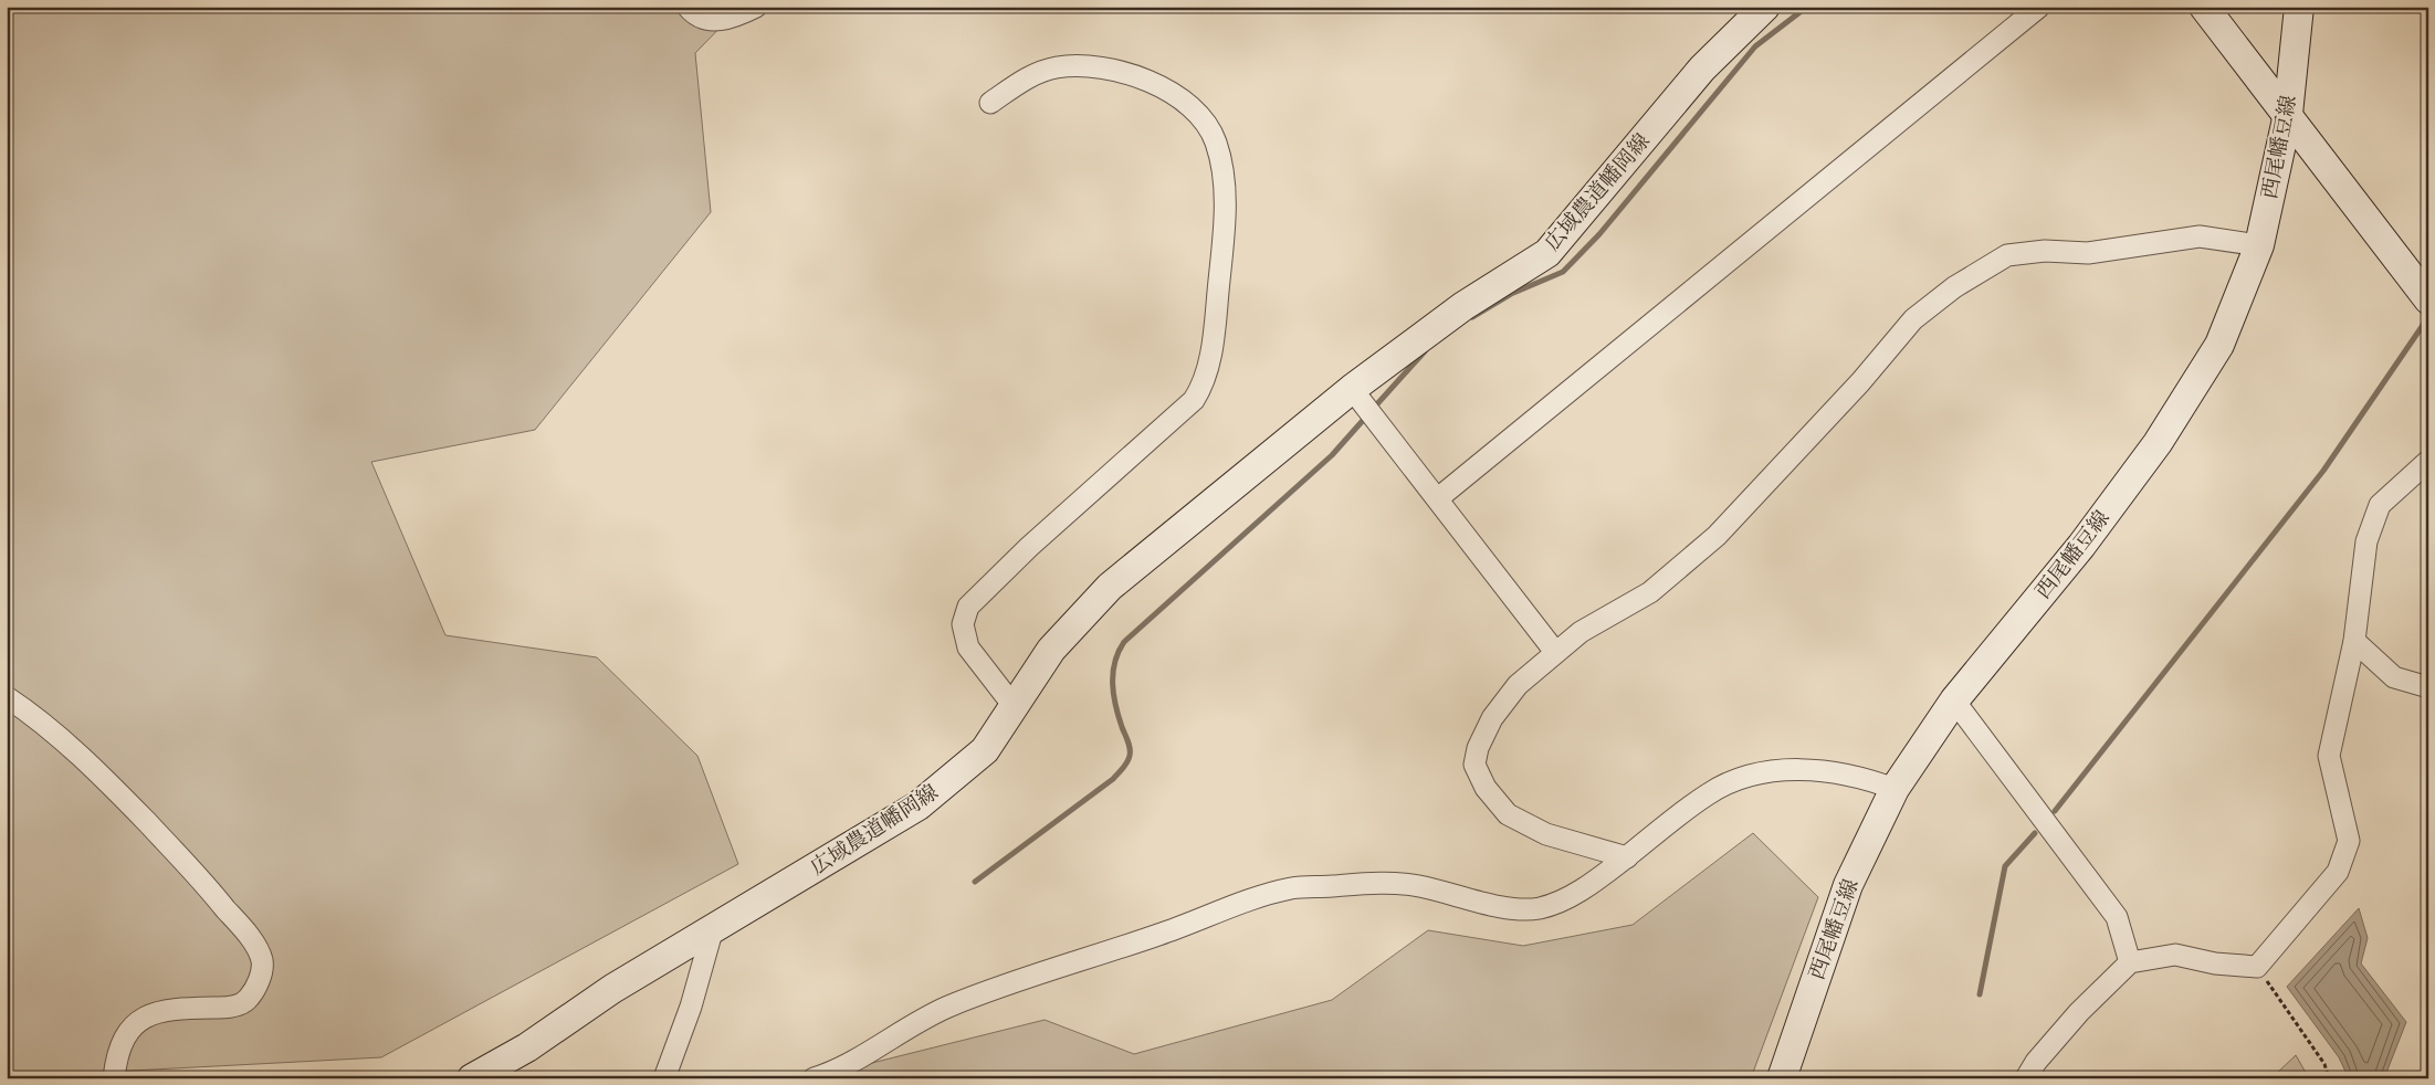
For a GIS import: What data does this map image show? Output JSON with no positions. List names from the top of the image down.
{
  "streets": {
    "street": ["西尾幡豆線", "広域農道幡岡線"]
  }
}
